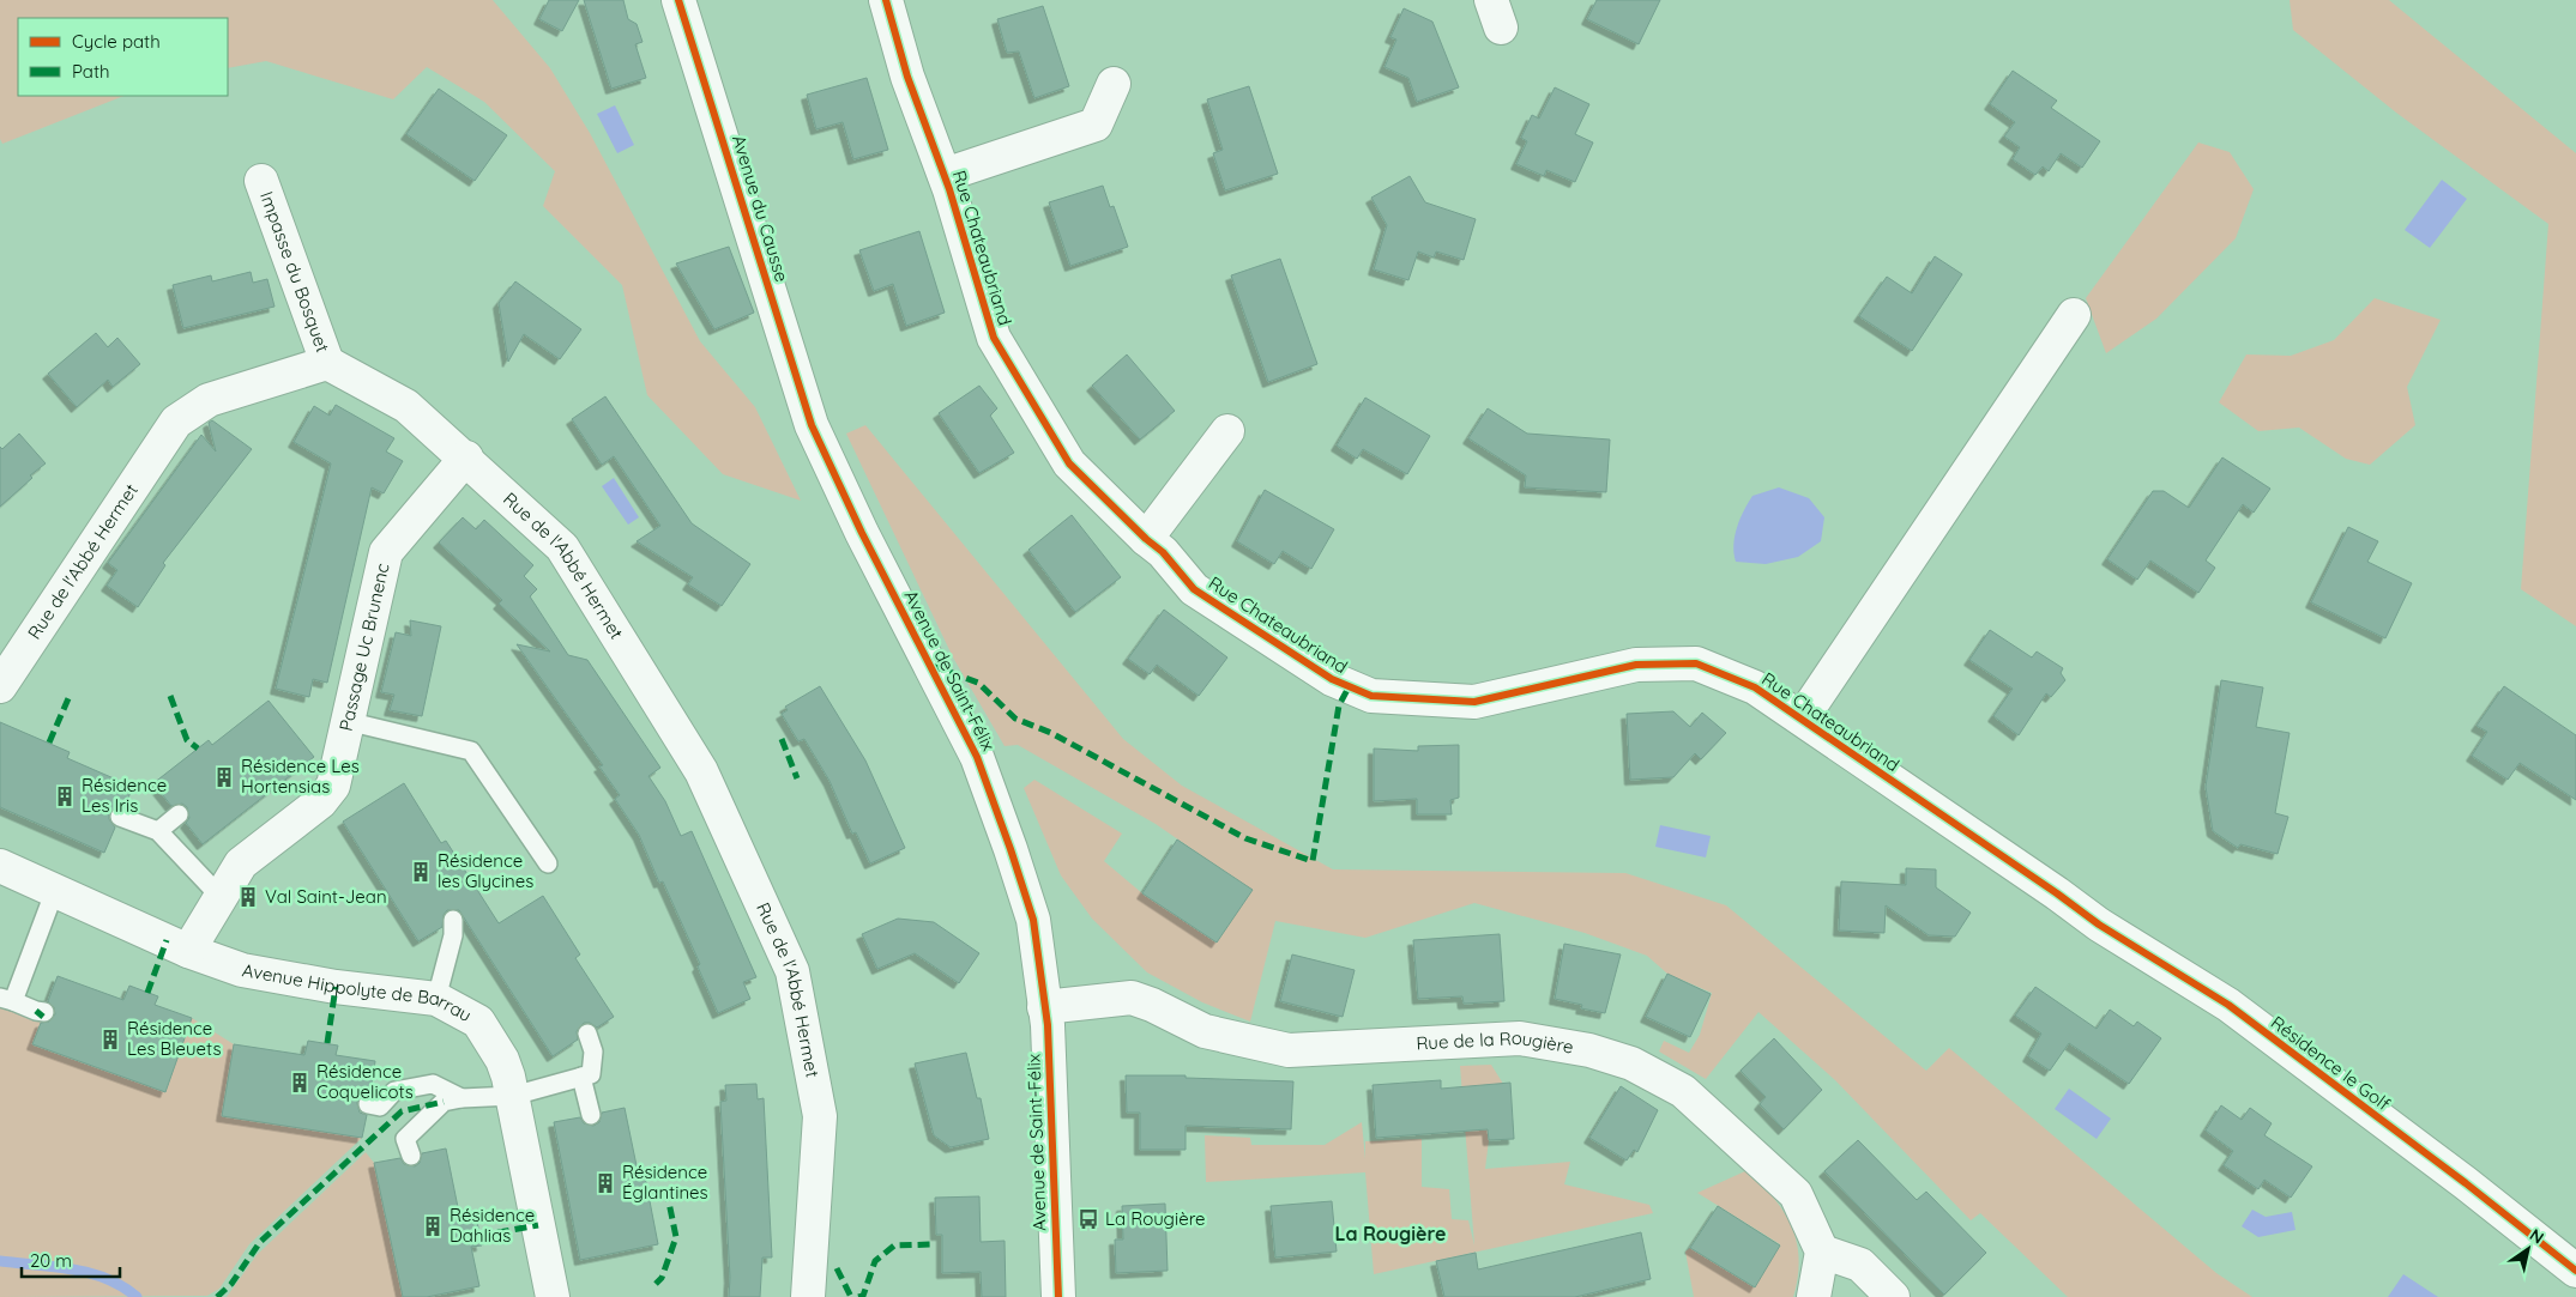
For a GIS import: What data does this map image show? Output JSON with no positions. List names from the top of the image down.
{
  "streets": {
    "street": [
      "Avenue du Causse",
      "Rue Chateaubriand",
      "Impasse du Bosquet",
      "Rue de l'Abbé Hermet",
      "Passage Uc Brunenc",
      "Avenue de Saint-Félix",
      "Avenue Hippolyte de Barrau",
      "Rue de la Rougière",
      "Résidence le Golf"
    ]
  },
  "crossings": [
    ["Avenue du Causse", "Avenue de Saint-Félix"],
    ["Rue Chateaubriand", "Résidence le Golf"],
    ["Impasse du Bosquet", "Rue de l'Abbé Hermet"],
    ["Rue de l'Abbé Hermet", "Passage Uc Brunenc"],
    ["Passage Uc Brunenc", "Avenue Hippolyte de Barrau"],
    ["Avenue de Saint-Félix", "Rue de la Rougière"]
  ],
  "districts": ["La Rougière"],
  "places": {
    "building": [
      "Résidence Les Hortensias",
      "Résidence Les Iris",
      "Résidence les Glycines",
      "Val Saint-Jean",
      "Résidence Les Bleuets",
      "Résidence Coquelicots",
      "Résidence Églantines",
      "Résidence Dahlias"
    ],
    "bus stop": ["La Rougière"]
  },
  "legend": ["Cycle path", "Path"],
  "scale_bar": "20 m",
  "north": "top right"
}
